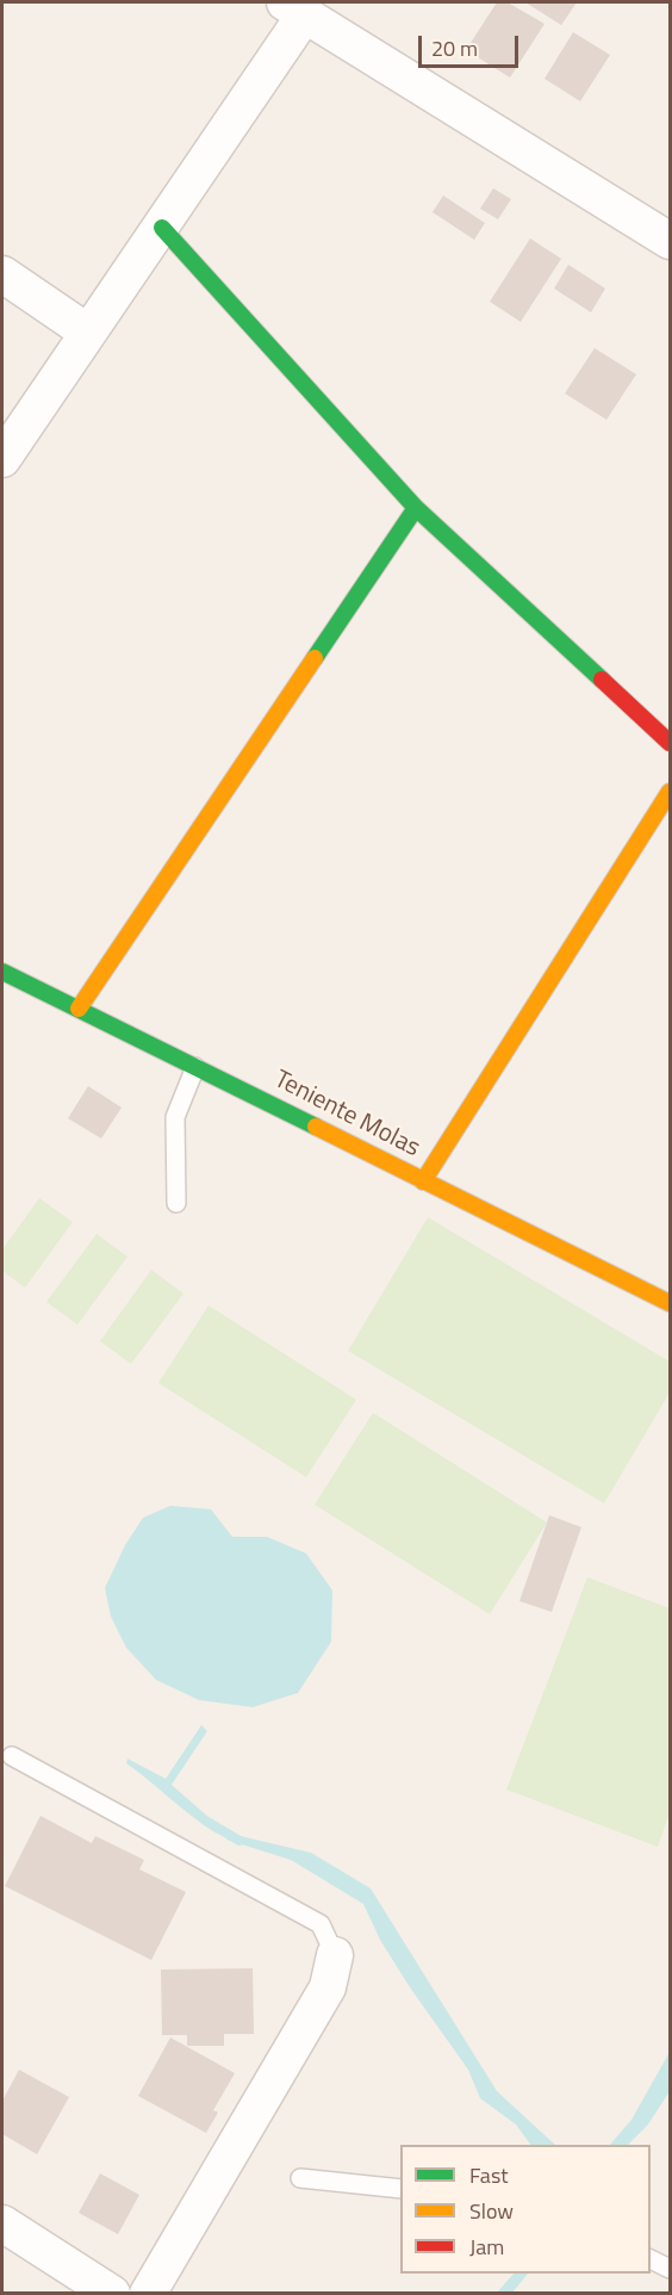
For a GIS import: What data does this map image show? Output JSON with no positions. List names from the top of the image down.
{
  "streets": {
    "street": ["Teniente Molas"]
  },
  "legend": ["Fast", "Slow", "Jam"],
  "scale_bar": "20 m"
}
